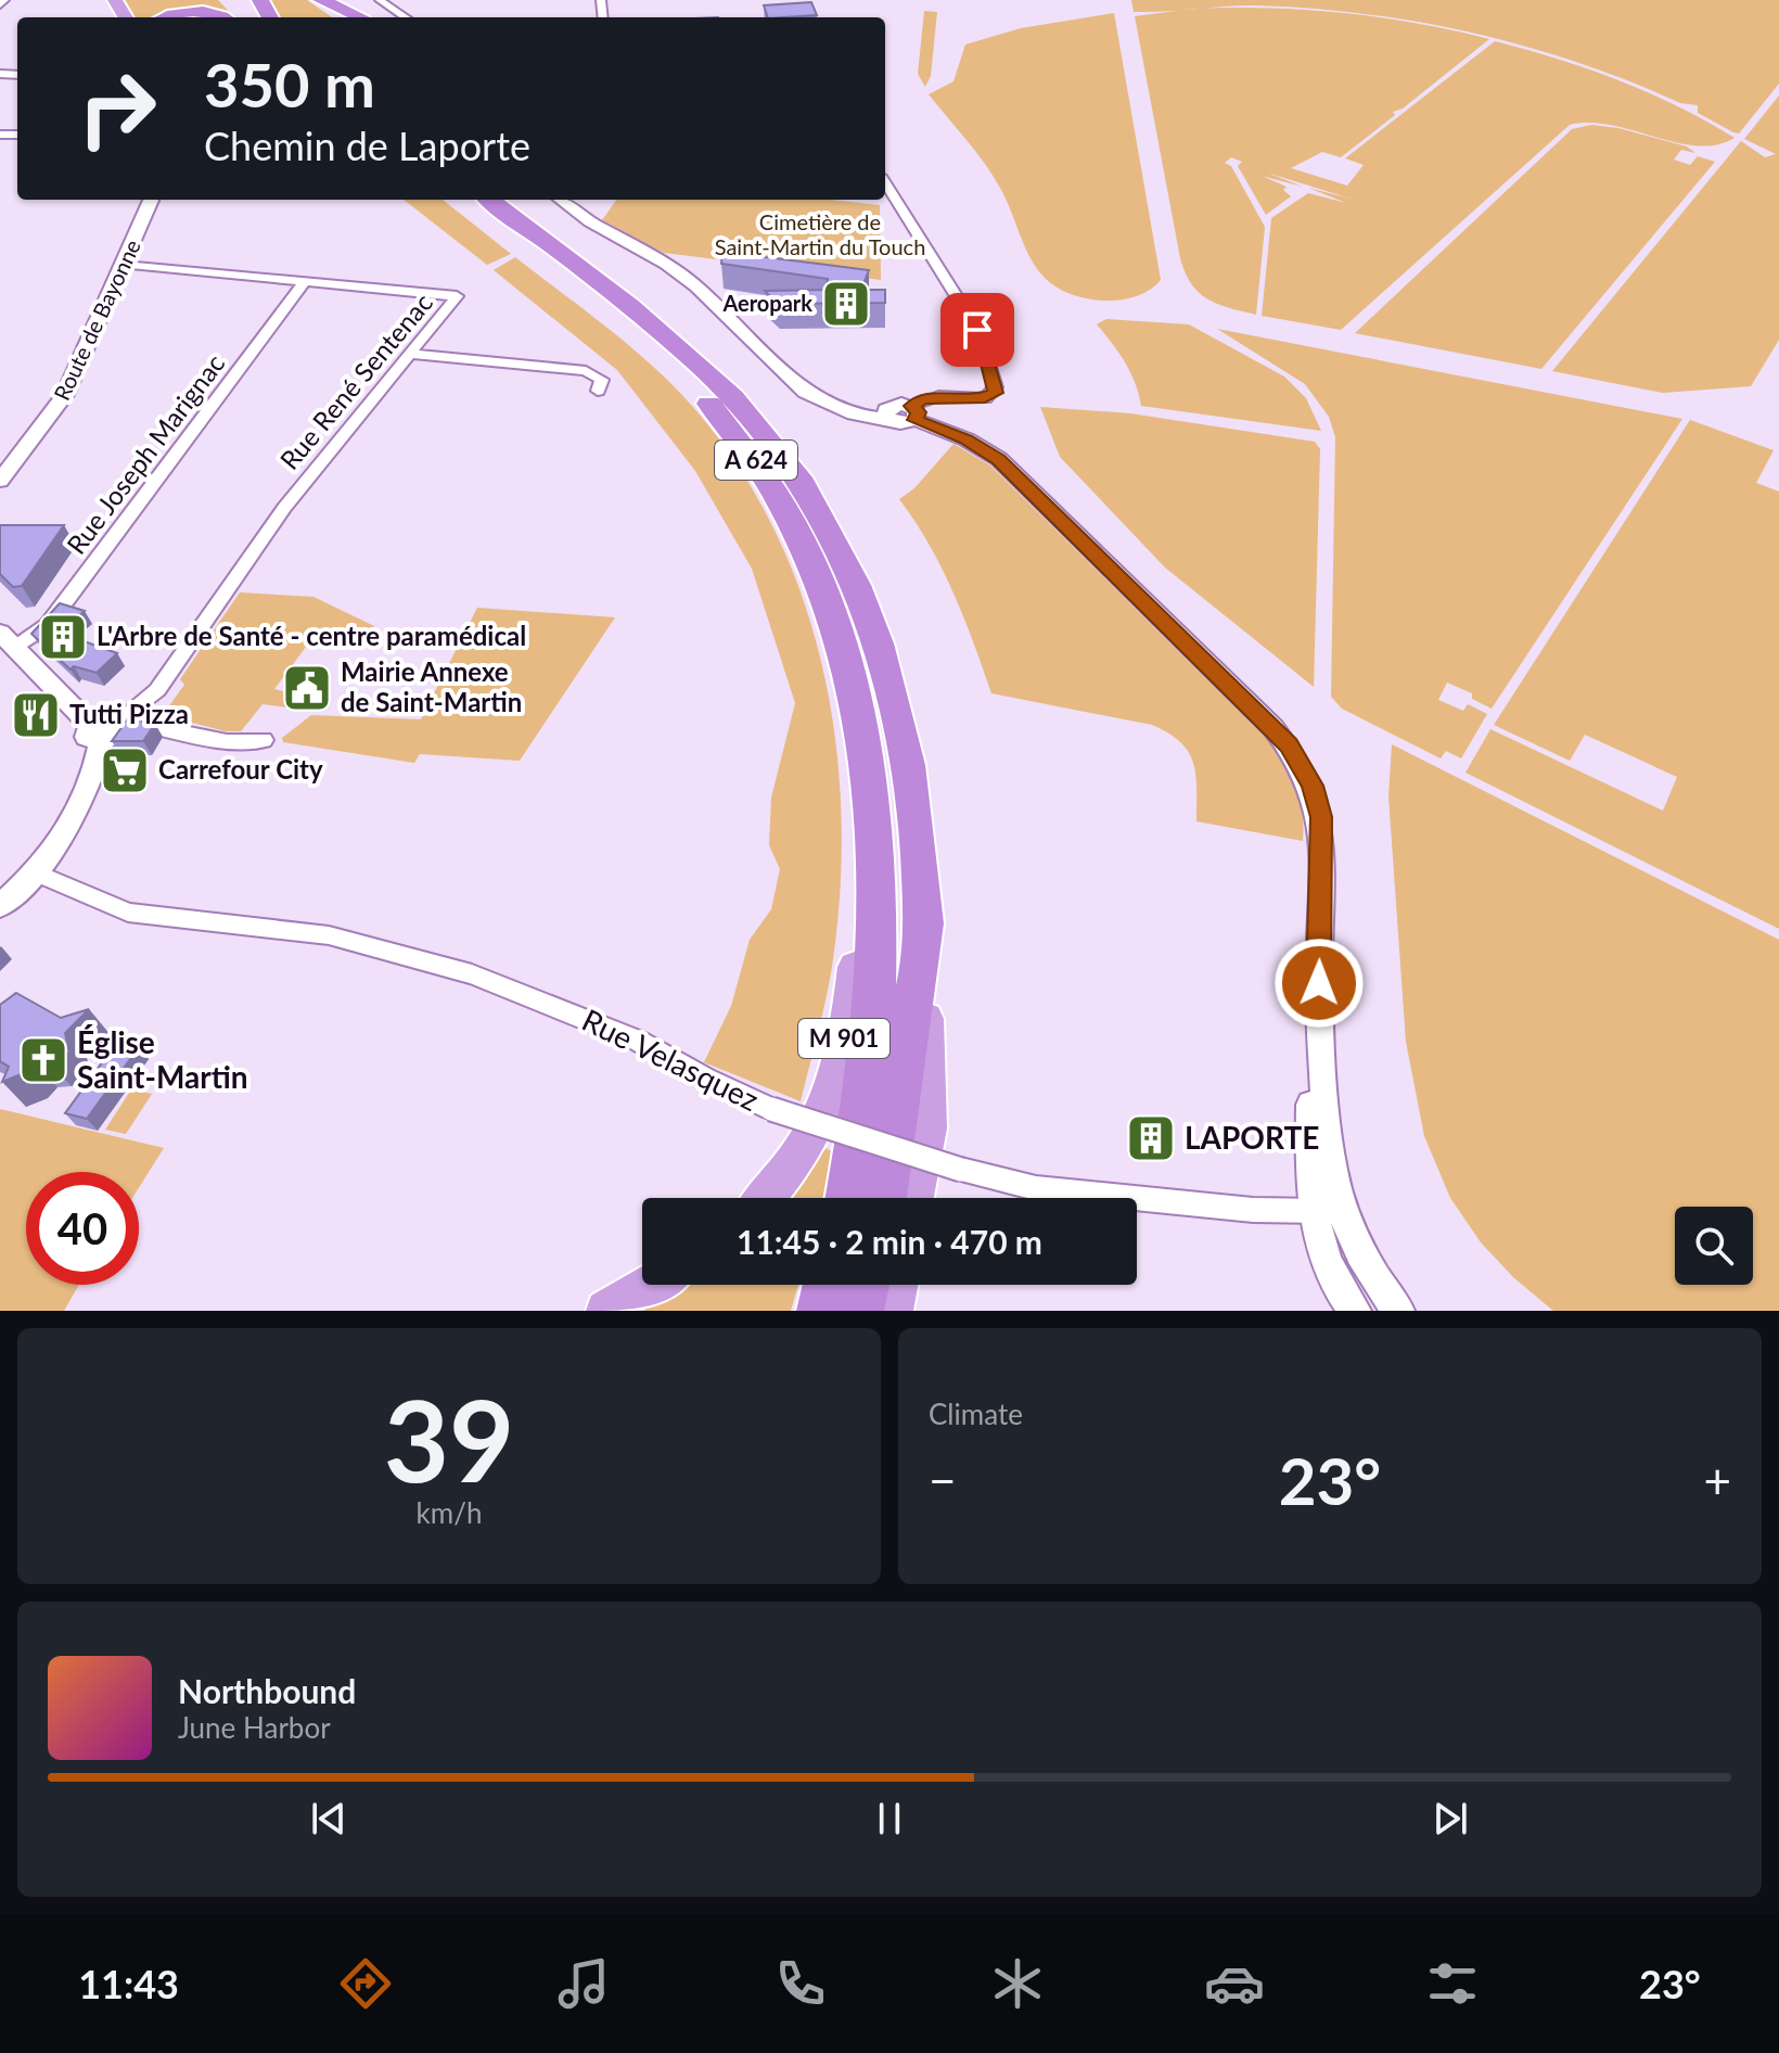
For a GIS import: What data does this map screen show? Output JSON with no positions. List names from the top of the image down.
{
  "streets": {
    "highway": ["A 624", "M 901"],
    "street": [
      "Route de Bayonne",
      "Rue René Sentenac",
      "Rue Joseph Marignac",
      "Rue Velasquez"
    ]
  },
  "crossings": [
    ["Route de Bayonne", "Rue René Sentenac"],
    ["Rue René Sentenac", "Rue Joseph Marignac"],
    ["A 624", "M 901"]
  ],
  "parks": ["Cimetière de Saint-Martin du Touch"],
  "places": {
    "building": ["Aeropark", "L'Arbre de Santé - centre paramédical", "LAPORTE"],
    "public building": ["Mairie Annexe de Saint-Martin"],
    "restaurant": ["Tutti Pizza"],
    "supermarket": ["Carrefour City"],
    "church": ["Église Saint-Martin"]
  },
  "page": {
    "turn": ["350 m", "Chemin de Laporte"],
    "limit": "40",
    "trip": "11:45 · 2 min · 470 m",
    "tile": [
      ["39", "km/h"],
      "Climate"
    ],
    "heat": ["−", "23°", "+"],
    "song": ["Northbound", "June Harbor"],
    "tabs": ["11:43", "23°"]
  }
}
